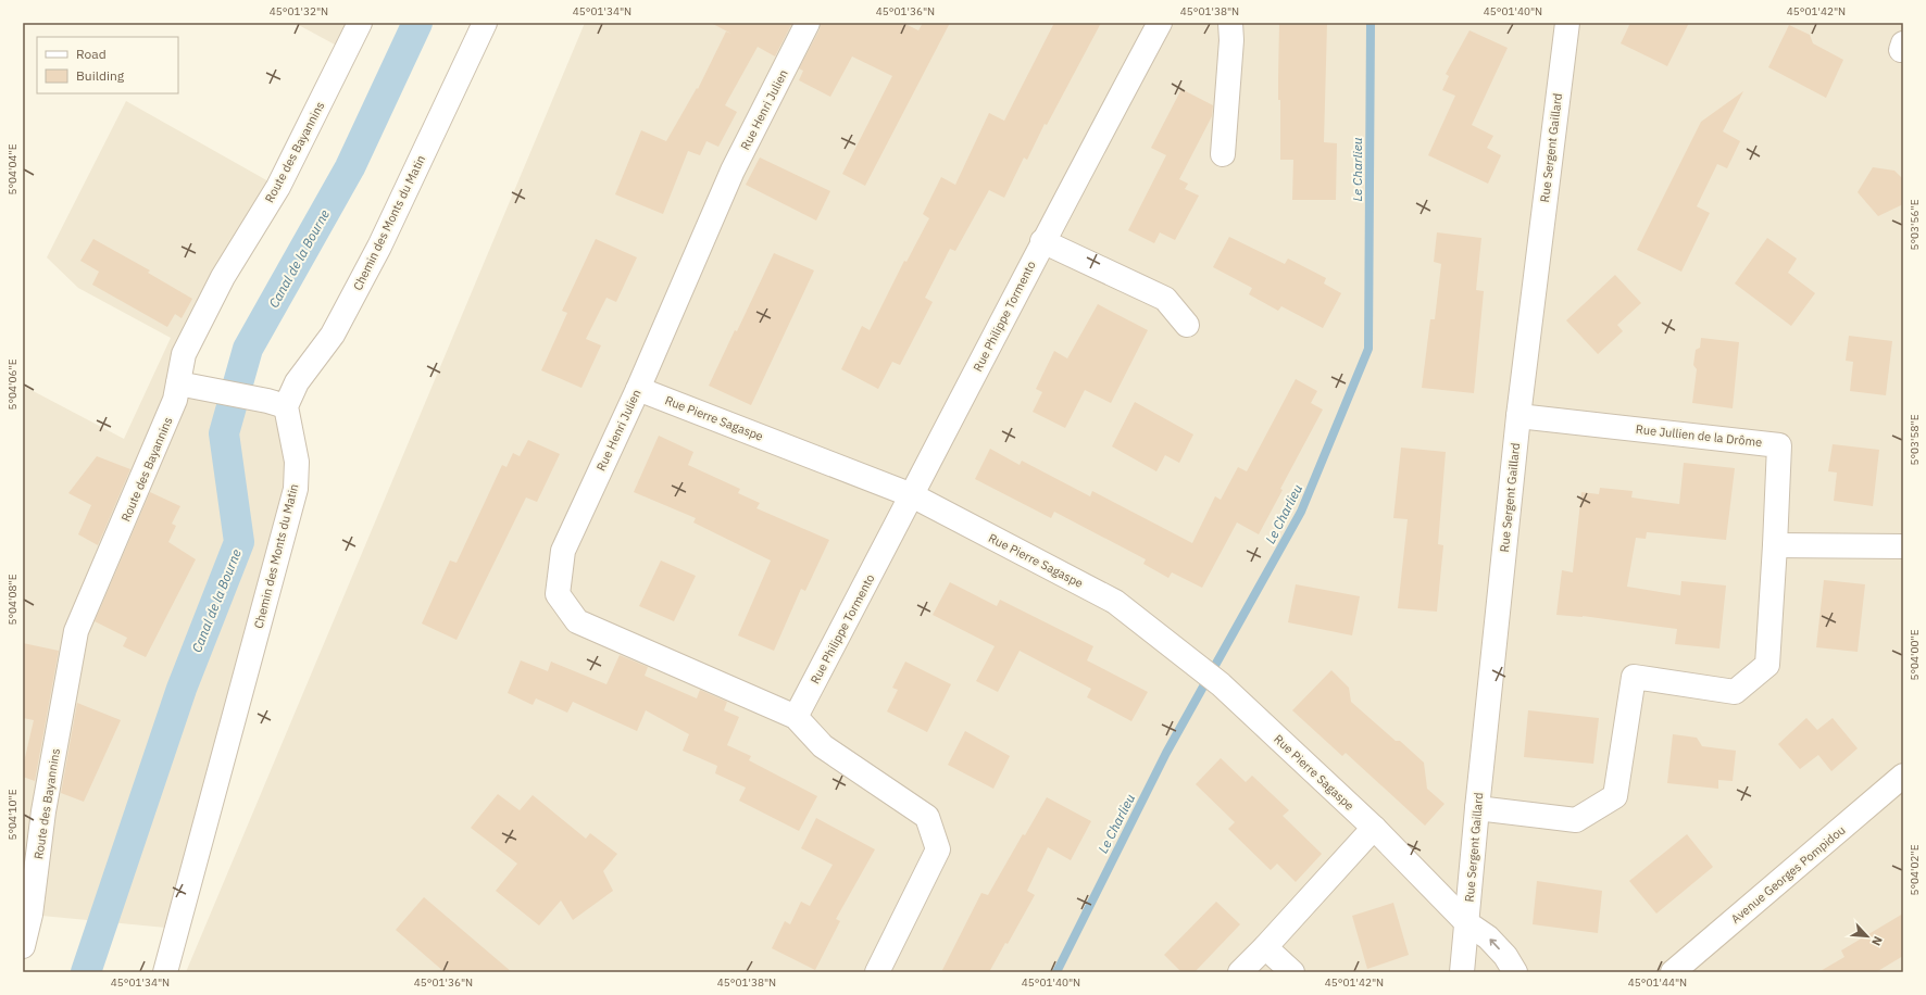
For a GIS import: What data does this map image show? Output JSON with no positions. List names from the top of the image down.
{
  "streets": {
    "street": [
      "Rue Henri Julien",
      "Rue Sergent Gaillard",
      "Route des Bayannins",
      "Chemin des Monts du Matin",
      "Rue Philippe Tormento",
      "Rue Pierre Sagaspe",
      "Rue Jullien de la Drôme",
      "Avenue Georges Pompidou"
    ]
  },
  "crossings": [
    ["Rue Henri Julien", "Rue Philippe Tormento"],
    ["Rue Henri Julien", "Rue Pierre Sagaspe"],
    ["Rue Sergent Gaillard", "Rue Pierre Sagaspe"],
    ["Rue Sergent Gaillard", "Rue Jullien de la Drôme"],
    ["Rue Philippe Tormento", "Rue Pierre Sagaspe"]
  ],
  "water": ["Le Charlieu", "Canal de la Bourne"],
  "legend": ["Road", "Building"],
  "north": "bottom right",
  "coordinates": [
    "45°01'32\"N",
    "45°01'34\"N",
    "45°01'36\"N",
    "45°01'38\"N",
    "45°01'40\"N",
    "45°01'42\"N",
    "5°04'04\"E",
    "5°03'56\"E",
    "5°04'06\"E",
    "5°03'58\"E",
    "5°04'08\"E",
    "5°04'00\"E",
    "5°04'10\"E",
    "5°04'02\"E",
    "45°01'44\"N"
  ]
}
